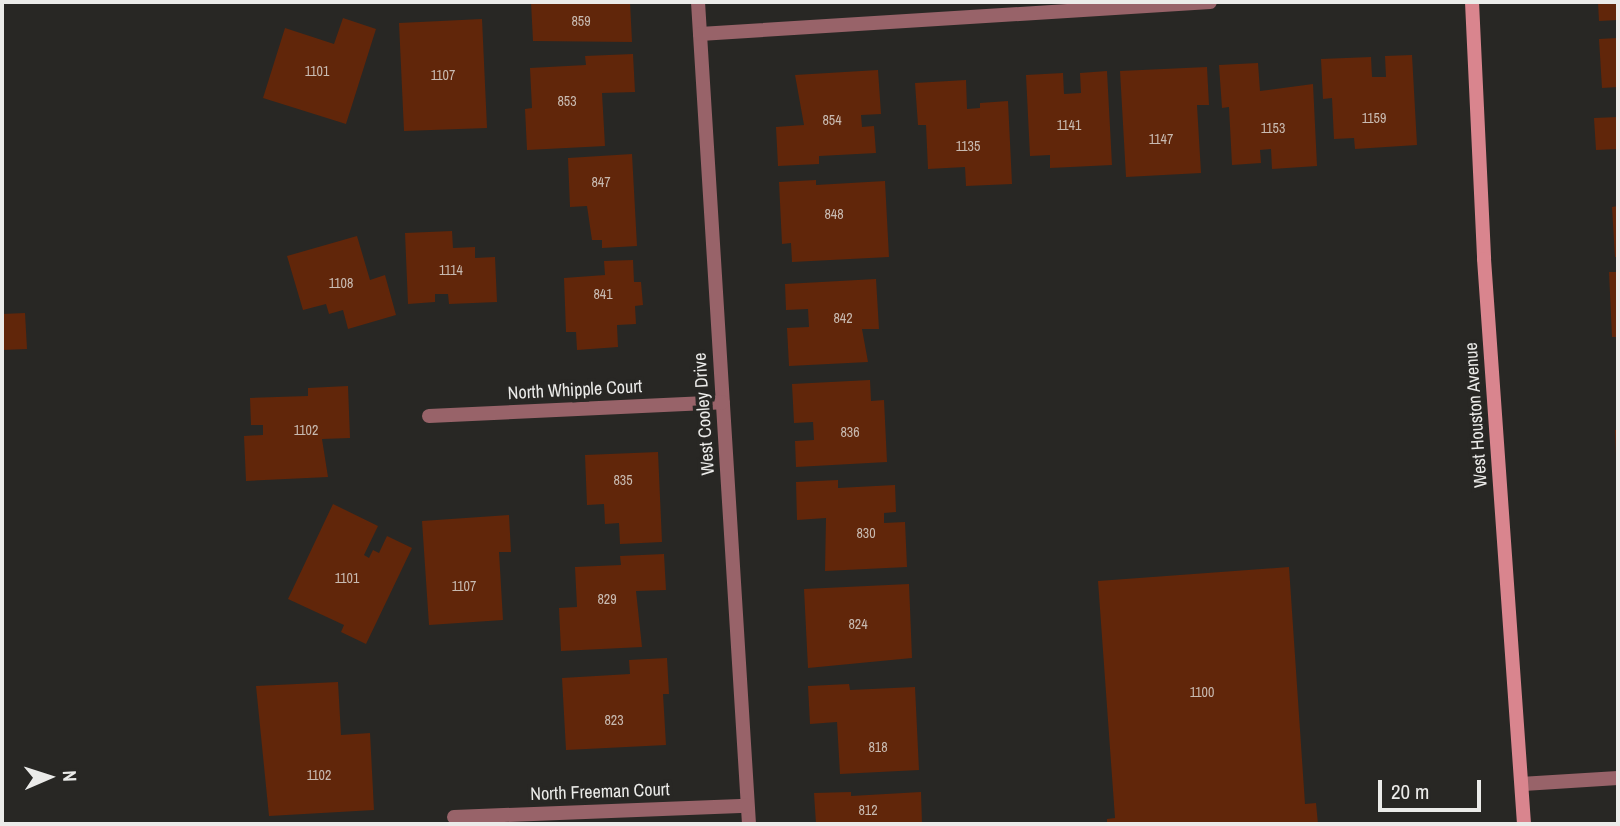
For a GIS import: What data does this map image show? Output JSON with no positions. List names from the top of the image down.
{
  "streets": {
    "street": [
      "North Whipple Court",
      "West Cooley Drive",
      "West Houston Avenue",
      "North Freeman Court"
    ]
  },
  "crossings": [
    ["North Whipple Court", "West Cooley Drive"],
    ["West Cooley Drive", "North Freeman Court"]
  ],
  "house_numbers": [
    "859",
    "1101",
    "1107",
    "853",
    "1159",
    "854",
    "1141",
    "1153",
    "1147",
    "1135",
    "847",
    "848",
    "1114",
    "1108",
    "841",
    "842",
    "1102",
    "836",
    "835",
    "830",
    "1101",
    "1107",
    "829",
    "824",
    "1100",
    "823",
    "818",
    "1102",
    "812"
  ],
  "scale_bar": "20 m",
  "north": "right"
}
